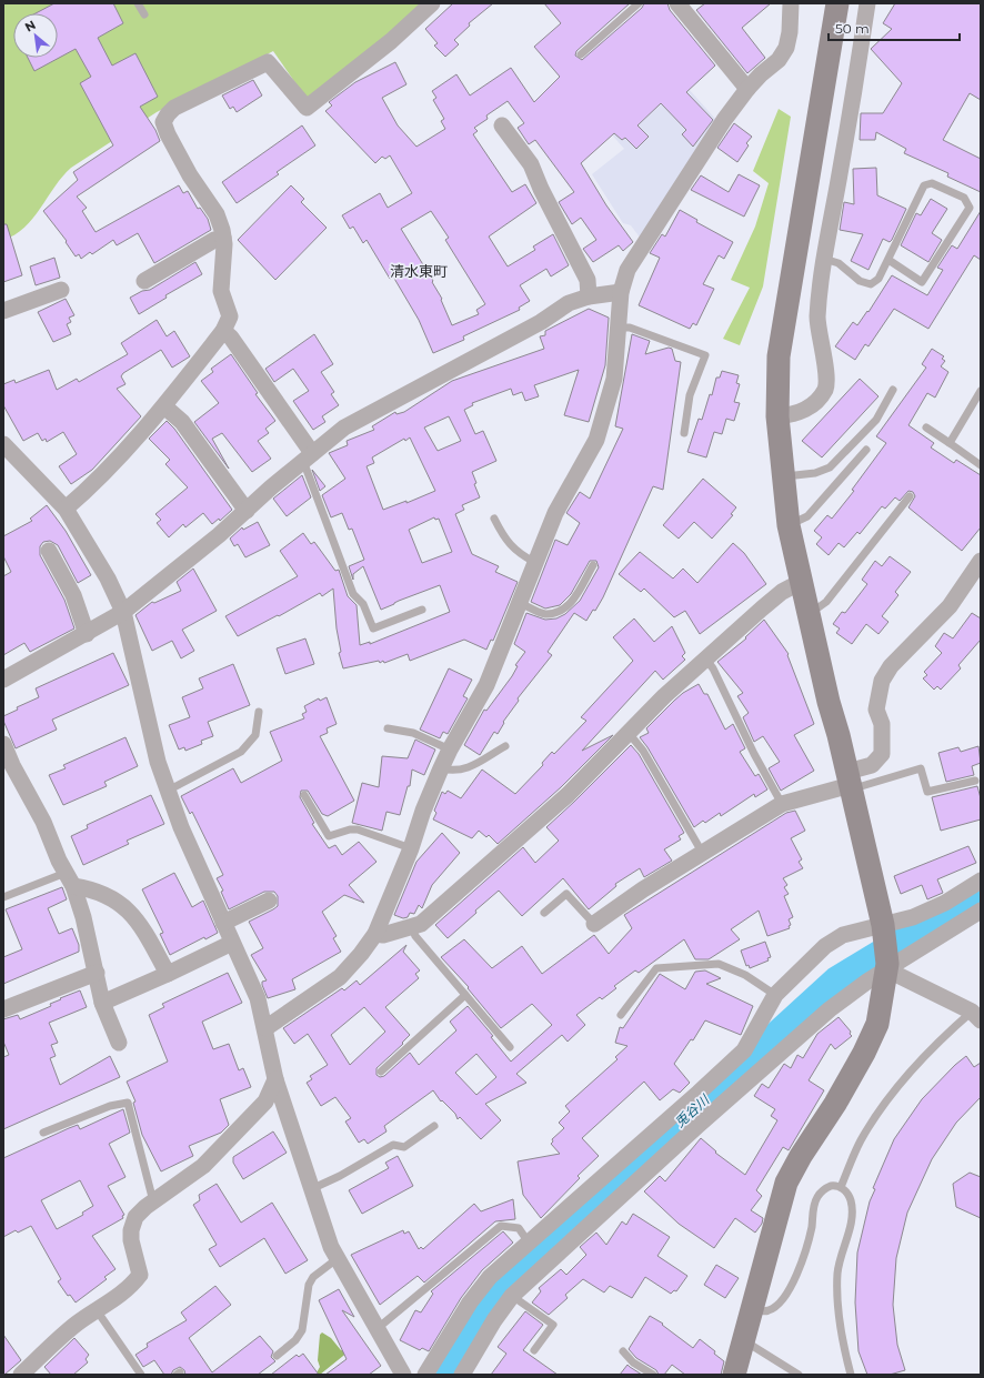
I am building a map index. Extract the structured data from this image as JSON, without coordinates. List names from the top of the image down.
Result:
{
  "districts": ["清水東町"],
  "water": ["兎谷川"],
  "scale_bar": "50 m",
  "north": "top left"
}
